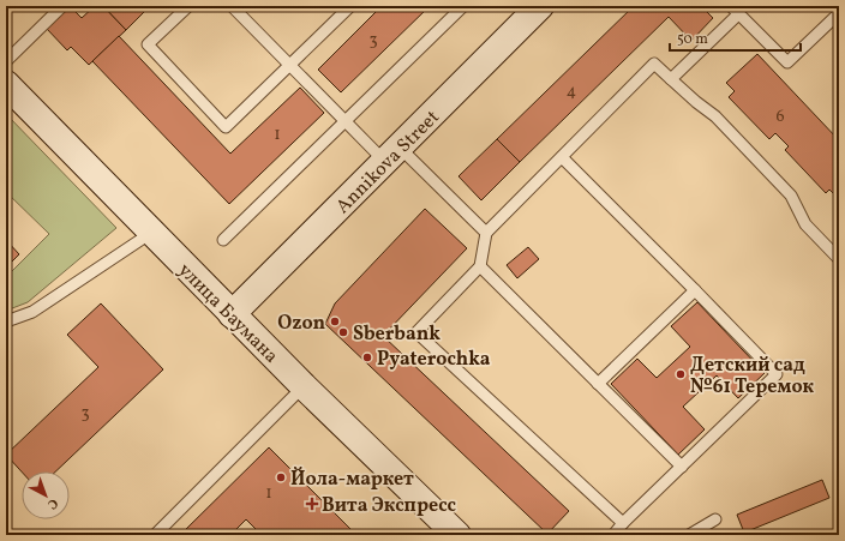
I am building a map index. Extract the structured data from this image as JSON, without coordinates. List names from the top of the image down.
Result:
{
  "streets": {
    "street": ["Annikova Street", "улица Баумана"]
  },
  "crossings": [
    ["Annikova Street", "улица Баумана"]
  ],
  "places": {
    "other": [
      "Ozon",
      "Sberbank",
      "Pyaterochka",
      "Детский сад №61 Теремок",
      "Йола-маркет"
    ],
    "health": ["Вита Экспресс"]
  },
  "house_numbers": [
    "3",
    "4",
    "6",
    "1",
    "3",
    "1"
  ],
  "scale_bar": "50 m",
  "north": "bottom right"
}
